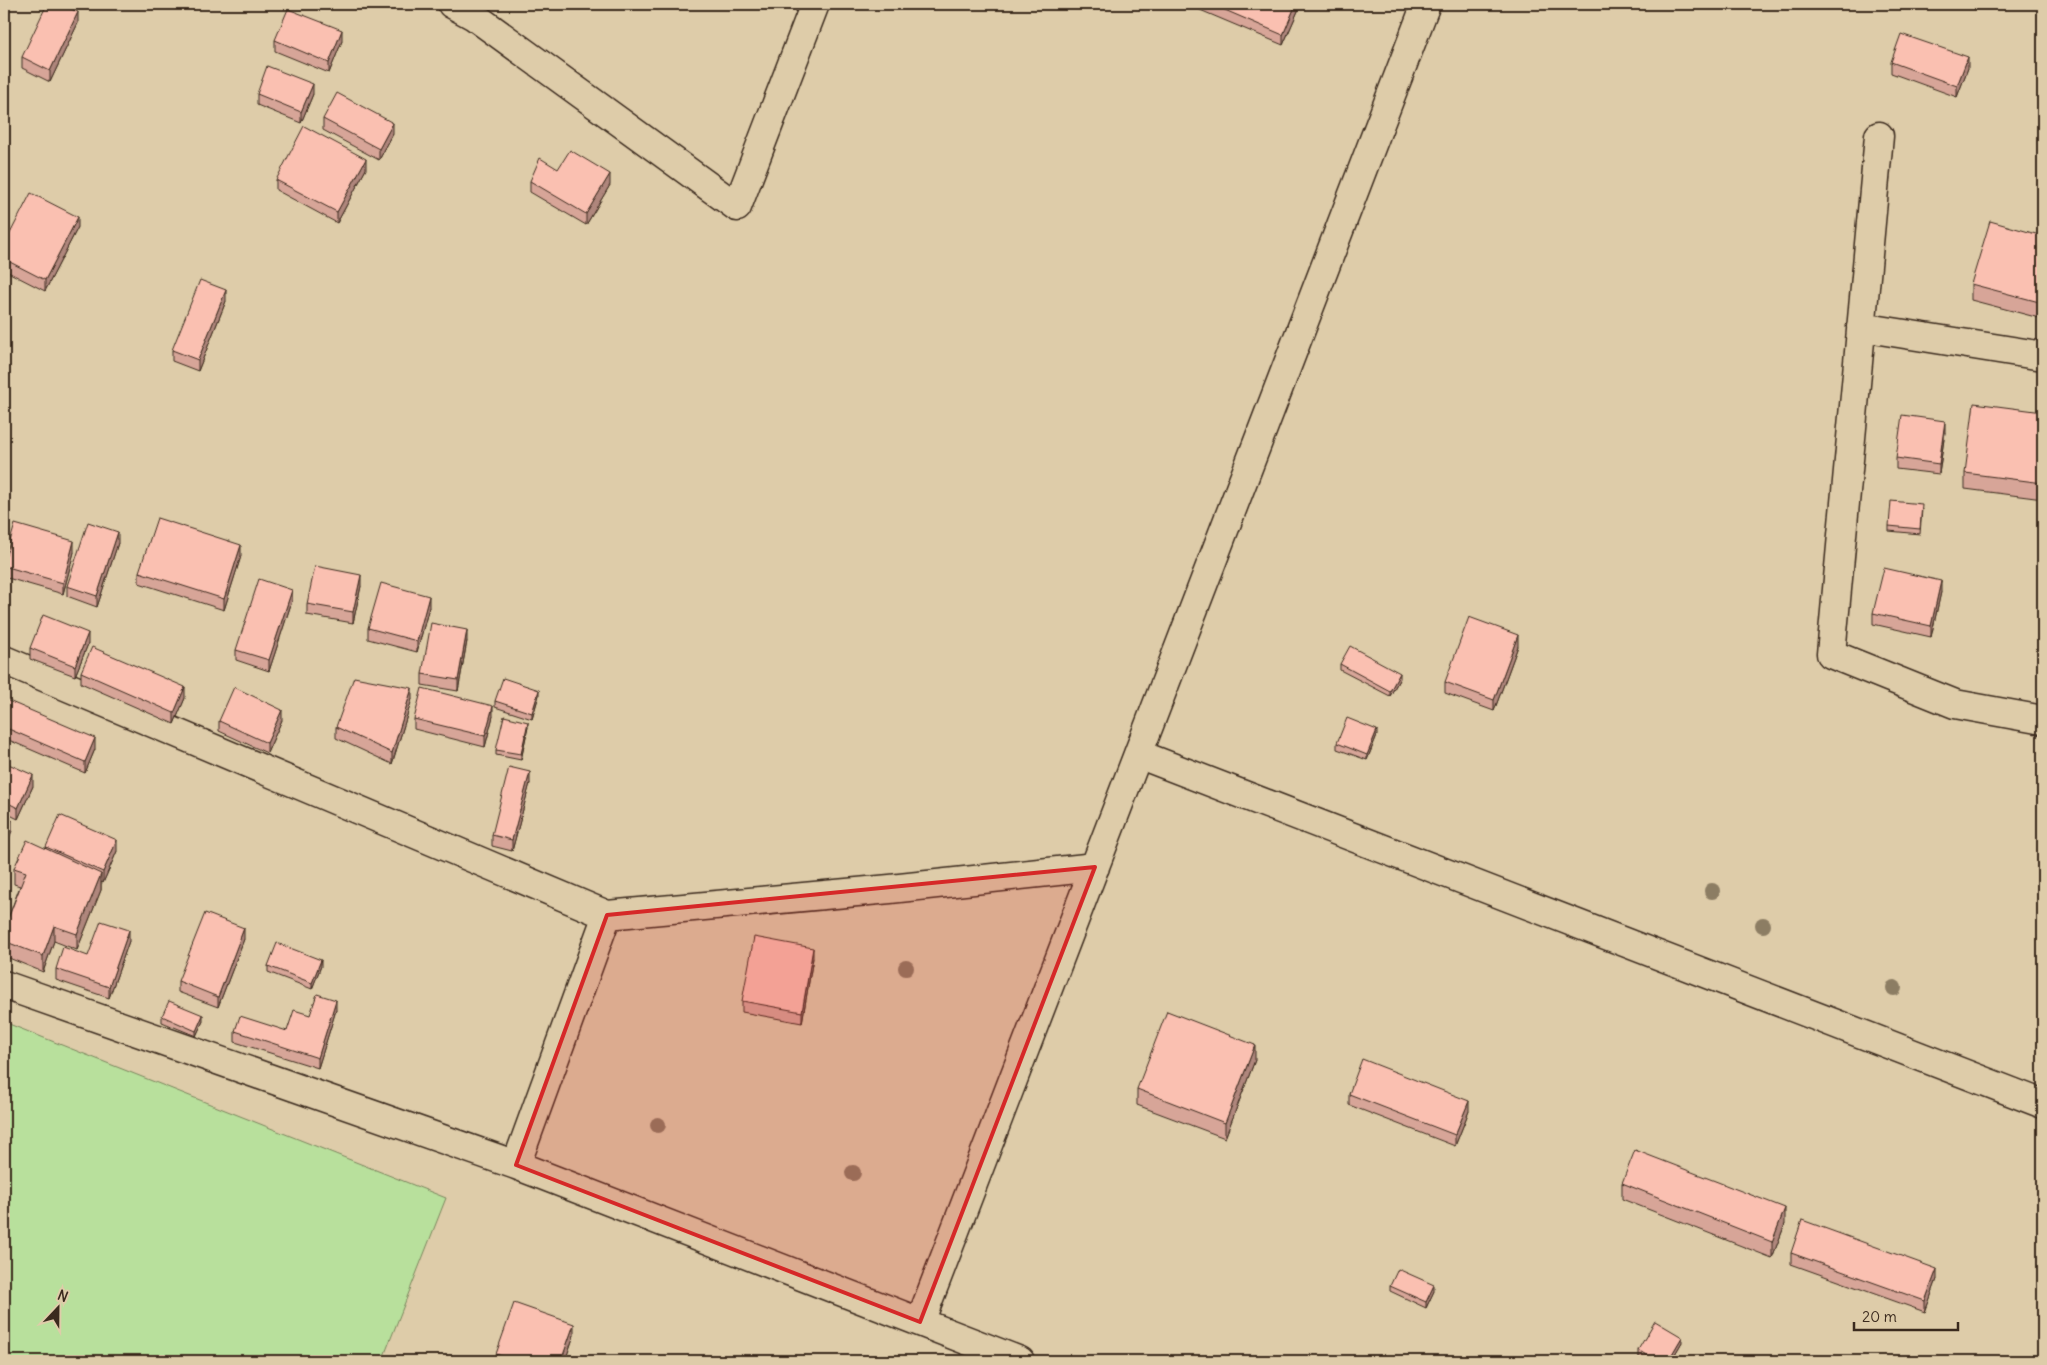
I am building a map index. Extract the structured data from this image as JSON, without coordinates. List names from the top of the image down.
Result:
{
  "scale_bar": "20 m",
  "north": "top"
}
